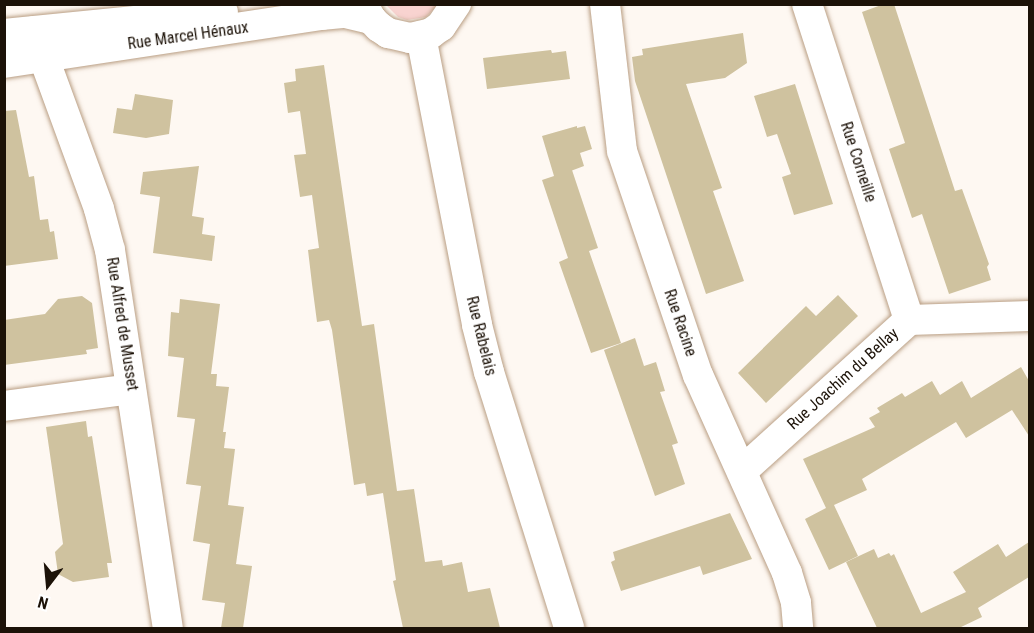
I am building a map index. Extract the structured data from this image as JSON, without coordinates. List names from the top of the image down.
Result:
{
  "streets": {
    "street": [
      "Rue Marcel Hénaux",
      "Rue Corneille",
      "Rue Racine",
      "Rue Alfred de Musset",
      "Rue Rabelais",
      "Rue Joachim du Bellay"
    ]
  },
  "crossings": [
    ["Rue Marcel Hénaux", "Rue Alfred de Musset"],
    ["Rue Corneille", "Rue Joachim du Bellay"],
    ["Rue Racine", "Rue Joachim du Bellay"]
  ],
  "north": "bottom"
}
